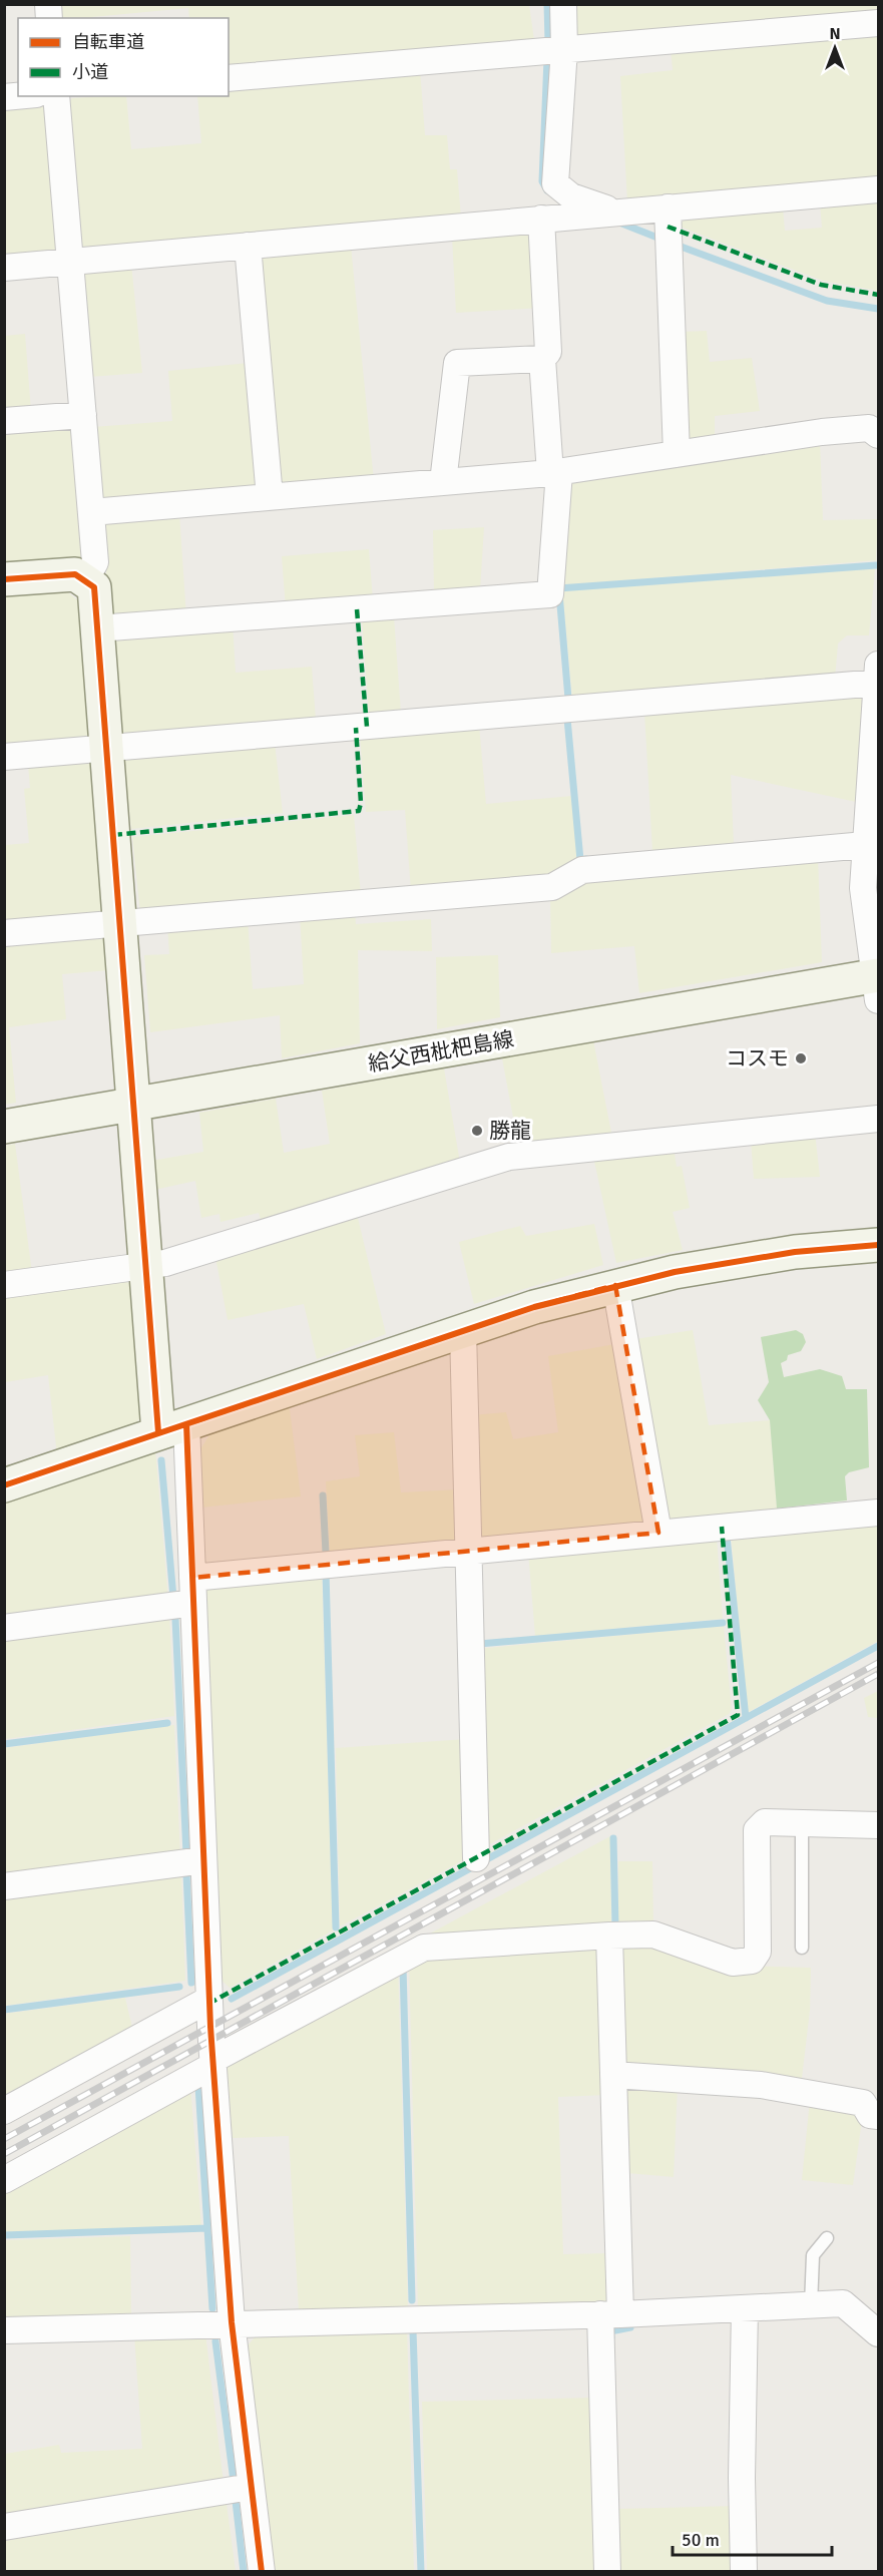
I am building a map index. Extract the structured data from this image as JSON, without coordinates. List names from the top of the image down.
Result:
{
  "streets": {
    "street": ["給父西枇杷島線"]
  },
  "places": ["コスモ", "勝龍"],
  "legend": ["自転車道", "小道"],
  "scale_bar": "50 m",
  "north": "top"
}
